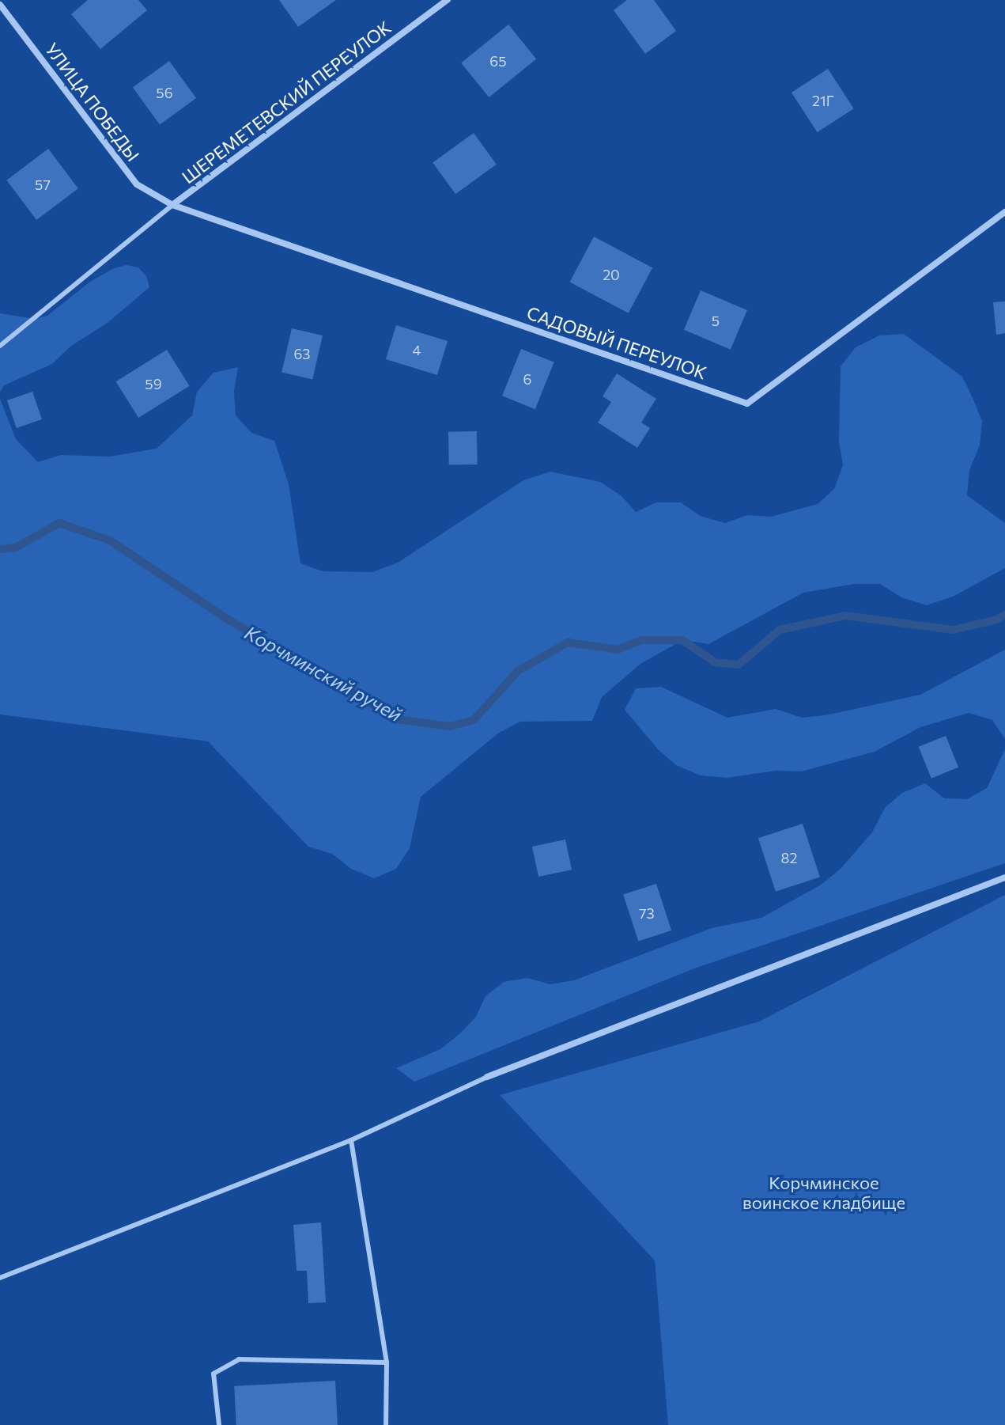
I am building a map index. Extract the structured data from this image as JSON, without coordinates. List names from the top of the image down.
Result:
{
  "streets": {
    "street": ["УЛИЦА ПОБЕДЫ", "ШЕРЕМЕТЕВСКИЙ ПЕРЕУЛОК", "САДОВЫЙ ПЕРЕУЛОК"]
  },
  "crossings": [
    ["УЛИЦА ПОБЕДЫ", "ШЕРЕМЕТЕВСКИЙ ПЕРЕУЛОК"],
    ["УЛИЦА ПОБЕДЫ", "САДОВЫЙ ПЕРЕУЛОК"],
    ["ШЕРЕМЕТЕВСКИЙ ПЕРЕУЛОК", "САДОВЫЙ ПЕРЕУЛОК"]
  ],
  "water": ["Корчминский ручей"],
  "parks": ["Корчминское воинское кладбище"],
  "house_numbers": [
    "65",
    "56",
    "21Г",
    "57",
    "20",
    "5",
    "4",
    "63",
    "6",
    "59",
    "82",
    "73"
  ]
}
